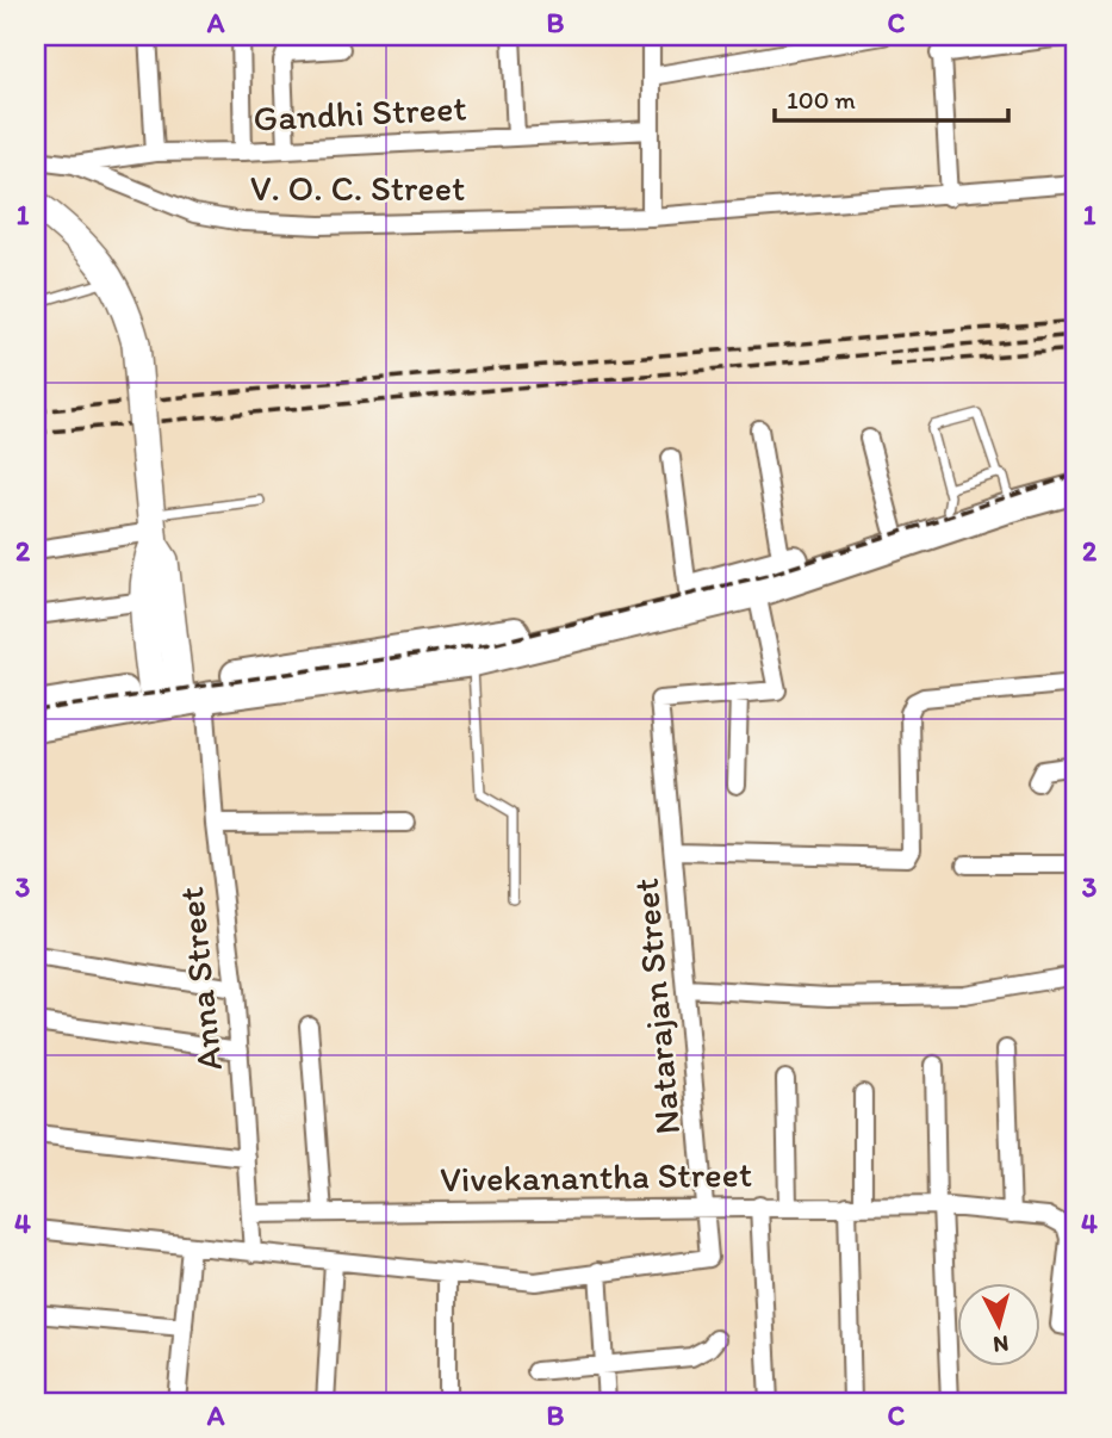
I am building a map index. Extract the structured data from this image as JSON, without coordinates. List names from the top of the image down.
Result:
{
  "streets": {
    "street": [
      "Gandhi Street",
      "V. O. C. Street",
      "Anna Street",
      "Natarajan Street",
      "Vivekanantha Street"
    ]
  },
  "crossings": [
    ["Gandhi Street", "V. O. C. Street"],
    ["Anna Street", "Vivekanantha Street"],
    ["Natarajan Street", "Vivekanantha Street"]
  ],
  "scale_bar": "100 m",
  "north": "bottom",
  "grid": {
    "columns": ["A", "B", "C"],
    "rows": [
      "1",
      "2",
      "3",
      "4"
    ]
  }
}
